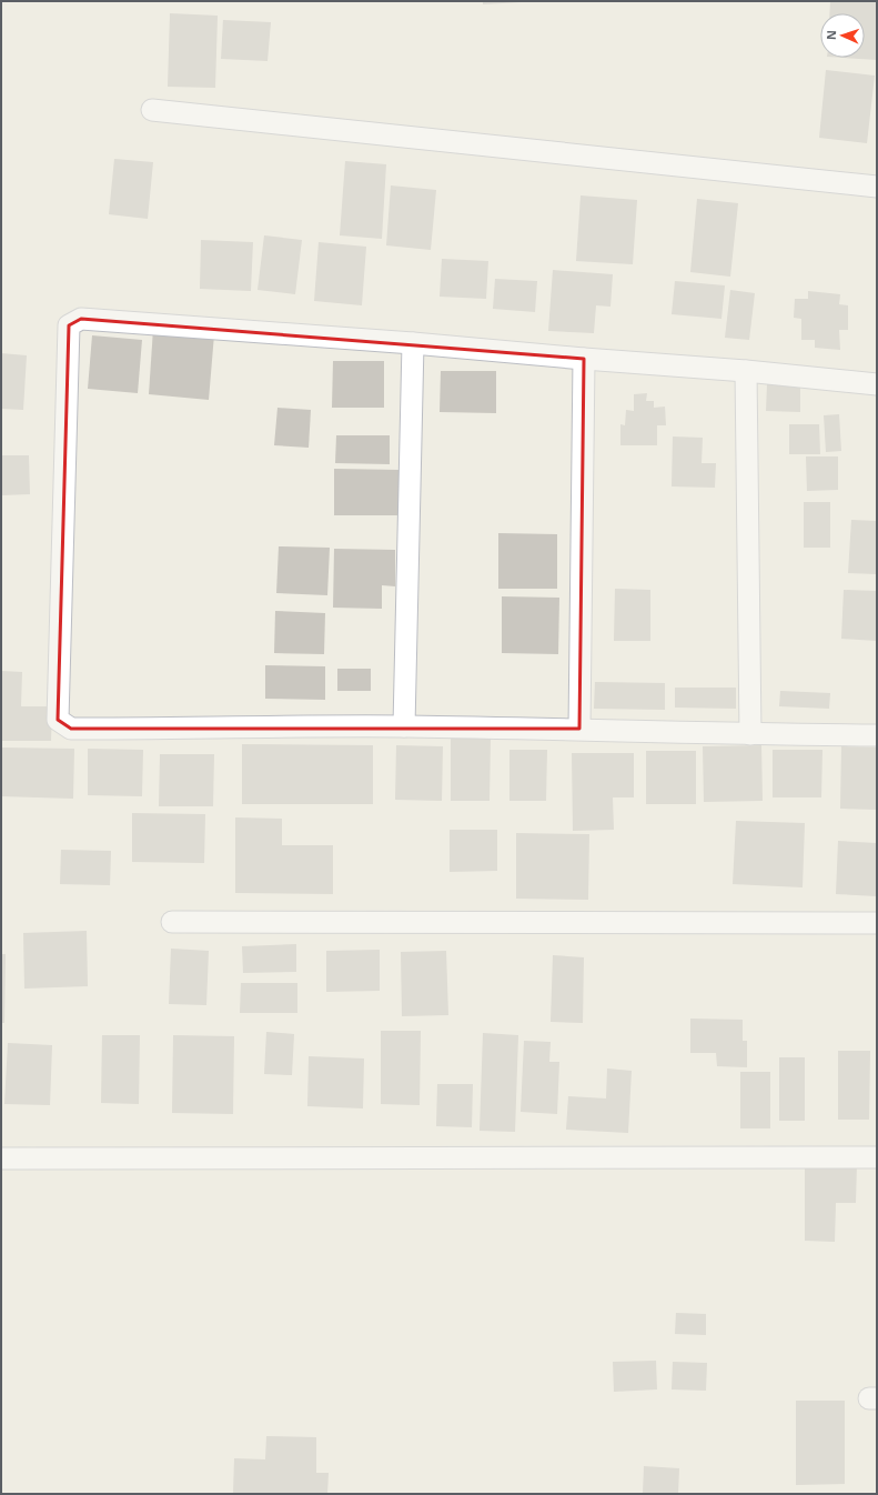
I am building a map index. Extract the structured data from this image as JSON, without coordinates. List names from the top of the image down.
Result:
{
  "north": "left"
}
